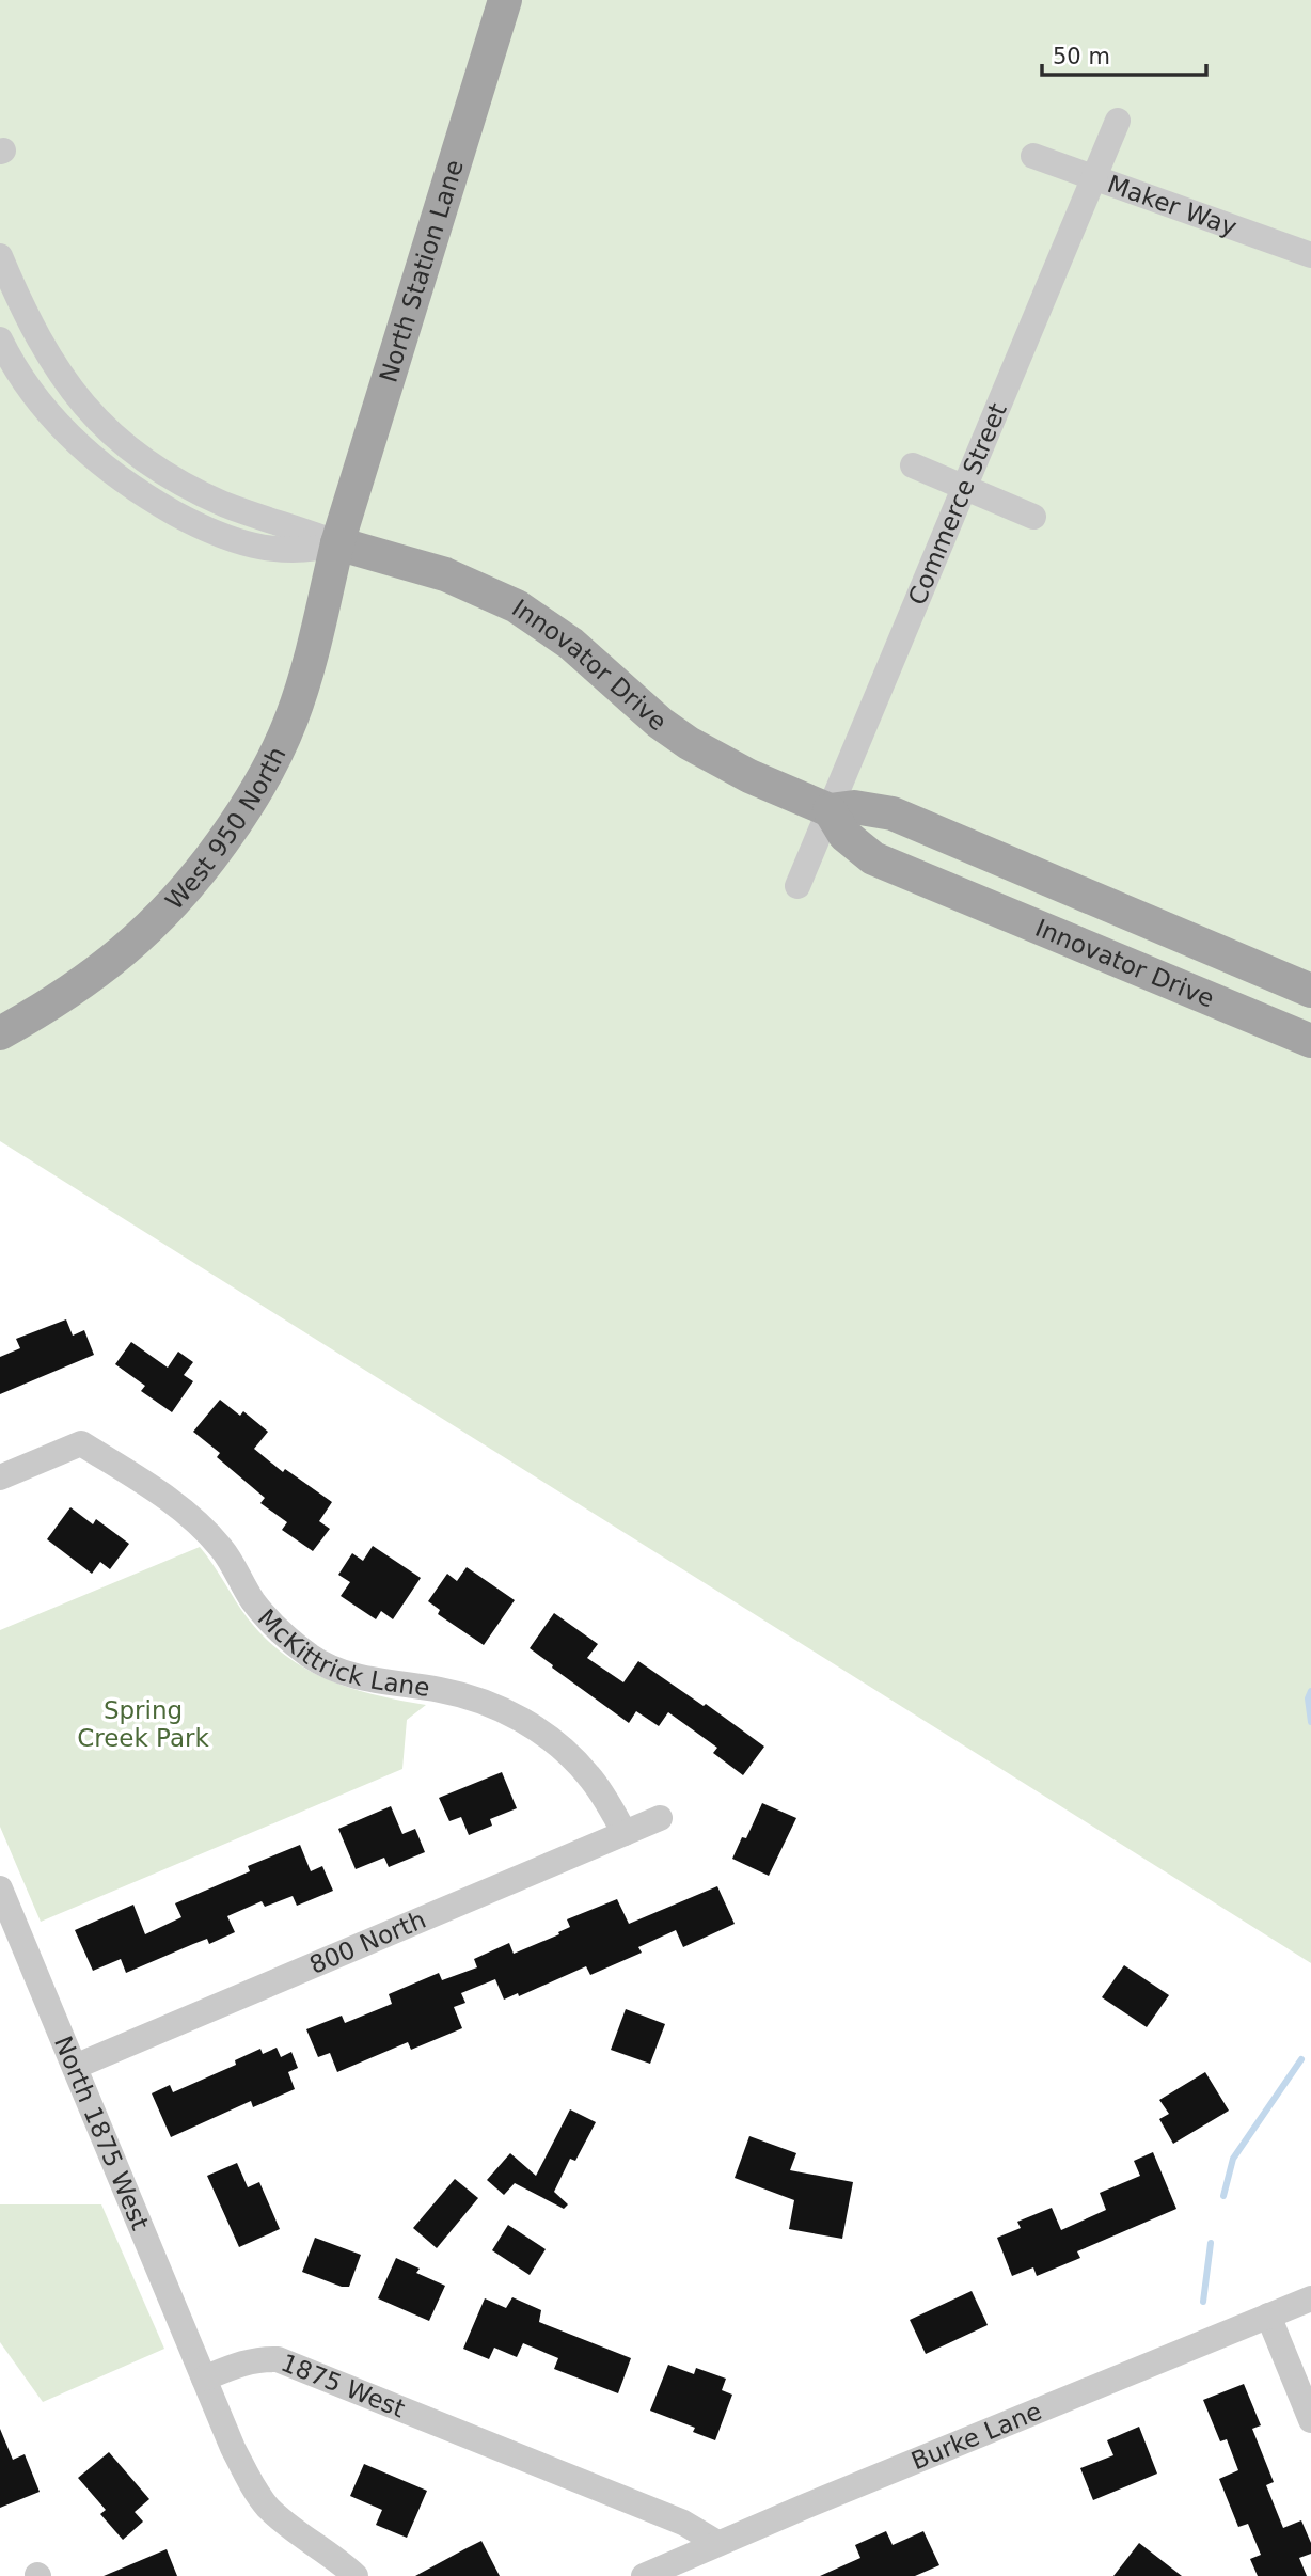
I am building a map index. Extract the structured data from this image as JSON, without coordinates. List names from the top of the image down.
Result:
{
  "streets": {
    "main road": ["North Station Lane", "Innovator Drive", "West 950 North"],
    "street": [
      "Maker Way",
      "Commerce Street",
      "McKittrick Lane",
      "800 North",
      "North 1875 West",
      "1875 West",
      "Burke Lane"
    ]
  },
  "crossings": [
    ["Maker Way", "Commerce Street"],
    ["North Station Lane", "Innovator Drive"],
    ["North Station Lane", "West 950 North"],
    ["Commerce Street", "Innovator Drive"],
    ["Innovator Drive", "West 950 North"],
    ["McKittrick Lane", "800 North"],
    ["800 North", "North 1875 West"],
    ["North 1875 West", "1875 West"],
    ["1875 West", "Burke Lane"]
  ],
  "parks": ["Spring Creek Park"],
  "scale_bar": "50 m"
}
